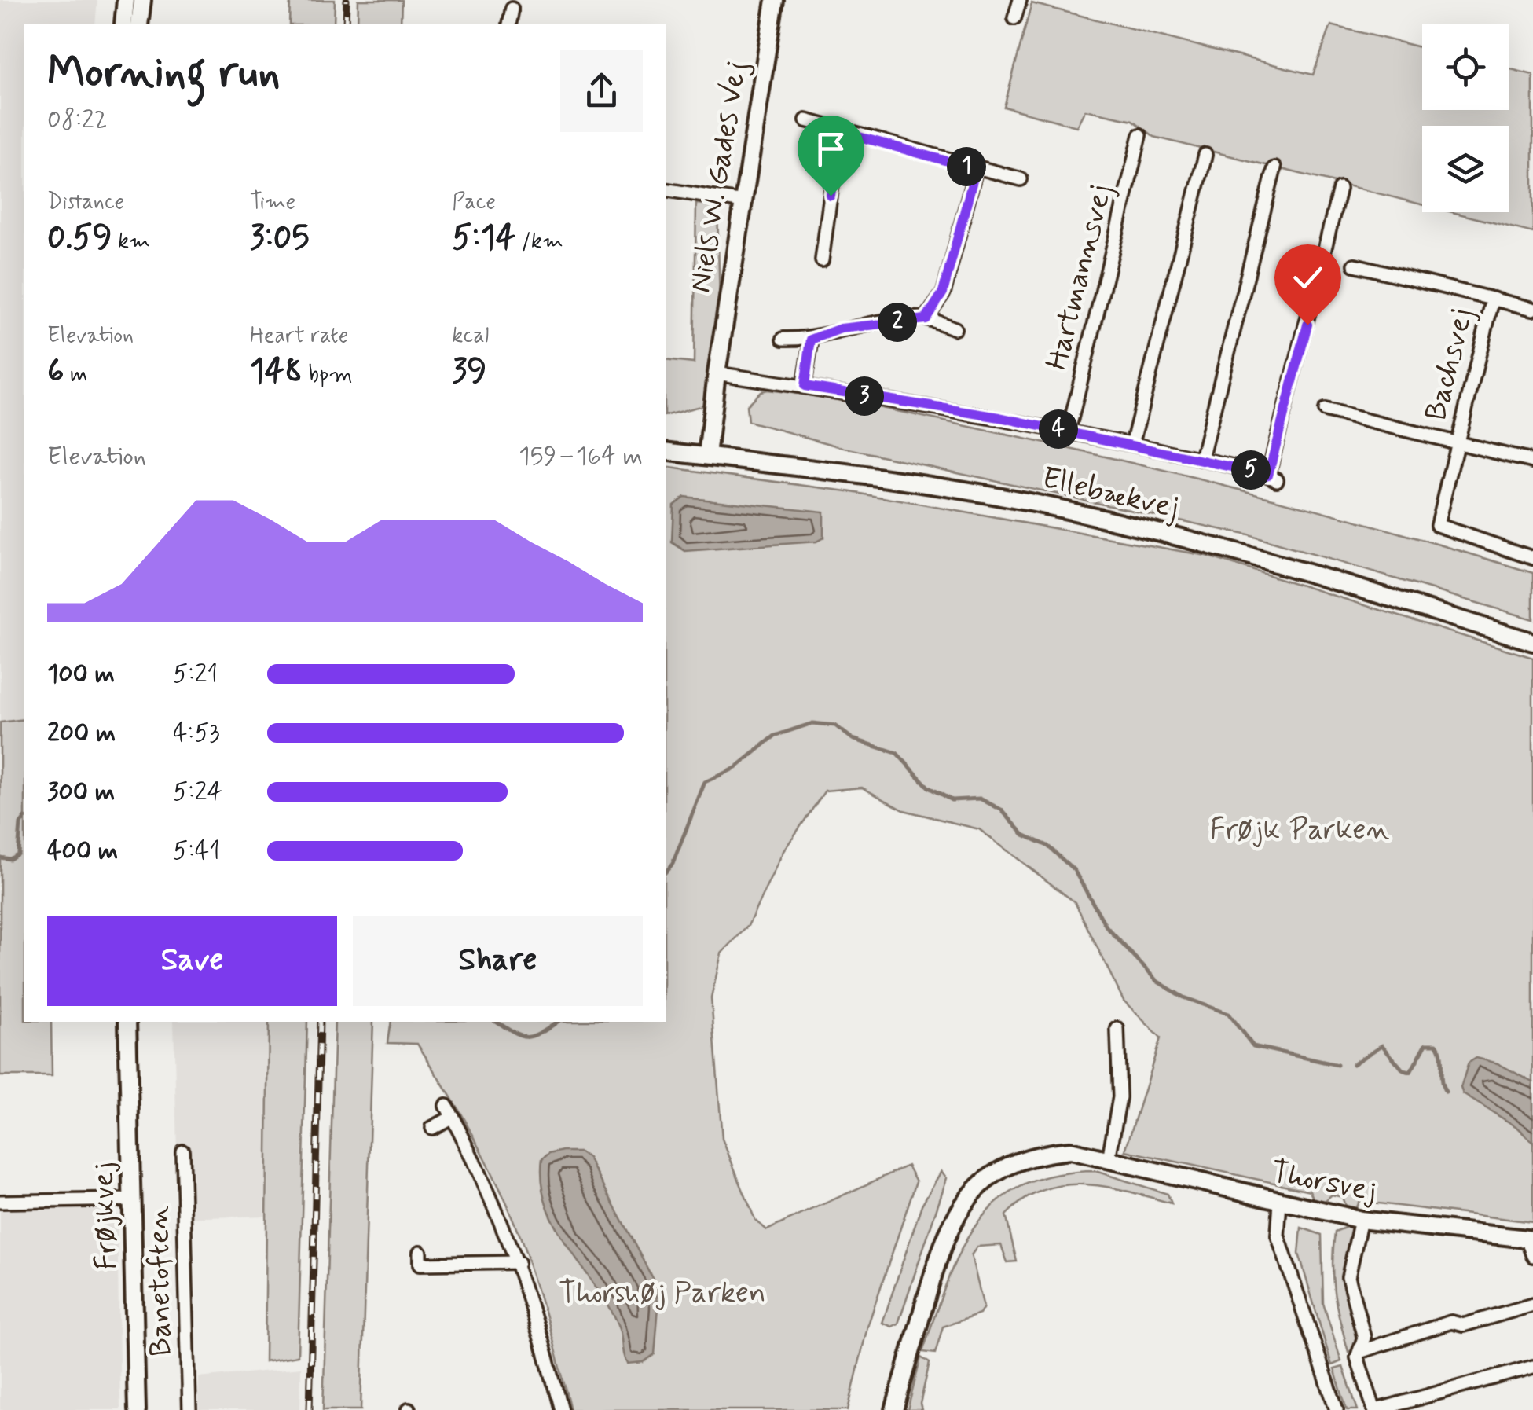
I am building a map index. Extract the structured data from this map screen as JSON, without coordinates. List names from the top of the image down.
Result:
{
  "streets": {
    "street": [
      "Niels W. Gades Vej",
      "Hartmannsvej",
      "Bachsvej",
      "Ellebækvej",
      "Thorsvej",
      "Frøjkvej",
      "Banetoften"
    ]
  },
  "crossings": [
    ["Niels W. Gades Vej", "Ellebækvej"]
  ],
  "parks": ["Frøjk Parken", "Thorshøj Parken"],
  "page": {
    "heading": ["Morning run", "08:22"],
    "pins": [
      "1",
      "2",
      "3",
      "4",
      "5"
    ],
    "stats": [
      ["Distance", "0.59 km"],
      ["Time", "3:05"],
      ["Pace", "5:14 /km"],
      ["Elevation", "6 m"],
      ["Heart rate", "148 bpm"],
      ["kcal", "39"]
    ],
    "chart": ["Elevation", "159–164 m"],
    "list": [
      {
        "name": "100 m",
        "note": "5:21"
      },
      {
        "name": "200 m",
        "note": "4:53"
      },
      {
        "name": "300 m",
        "note": "5:24"
      },
      {
        "name": "400 m",
        "note": "5:41"
      }
    ],
    "buttons": ["Save", "Share"]
  }
}
